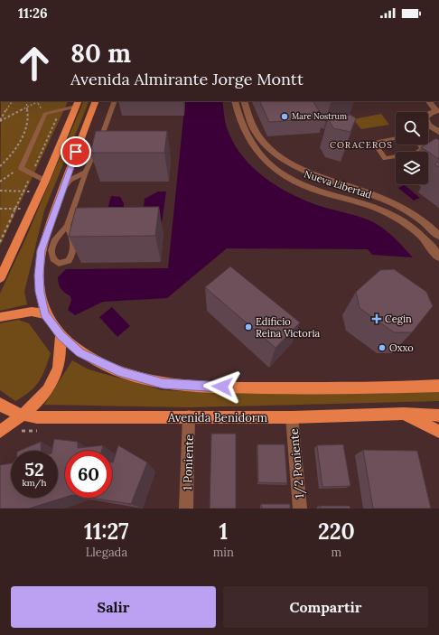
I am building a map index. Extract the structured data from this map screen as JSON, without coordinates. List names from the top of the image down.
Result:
{
  "streets": {
    "main road": ["Avenida Benidorm"],
    "street": ["Nueva Libertad", "1 Poniente", "1/2 Poniente"]
  },
  "crossings": [
    ["Avenida Benidorm", "1 Poniente"],
    ["Avenida Benidorm", "1/2 Poniente"]
  ],
  "districts": ["CORACEROS"],
  "places": {
    "other": ["Mare Nostrum", "Edificio Reina Victoria", "Oxxo"],
    "health": ["Cegin"]
  },
  "page": {
    "status": "11:26",
    "turn": ["80 m", "Avenida Almirante Jorge Montt"],
    "speed": "52 km/h",
    "limit": "60",
    "eta": [
      "11:27",
      "Llegada",
      "1",
      "min",
      "220",
      "m"
    ],
    "buttons": ["Salir", "Compartir"]
  }
}
